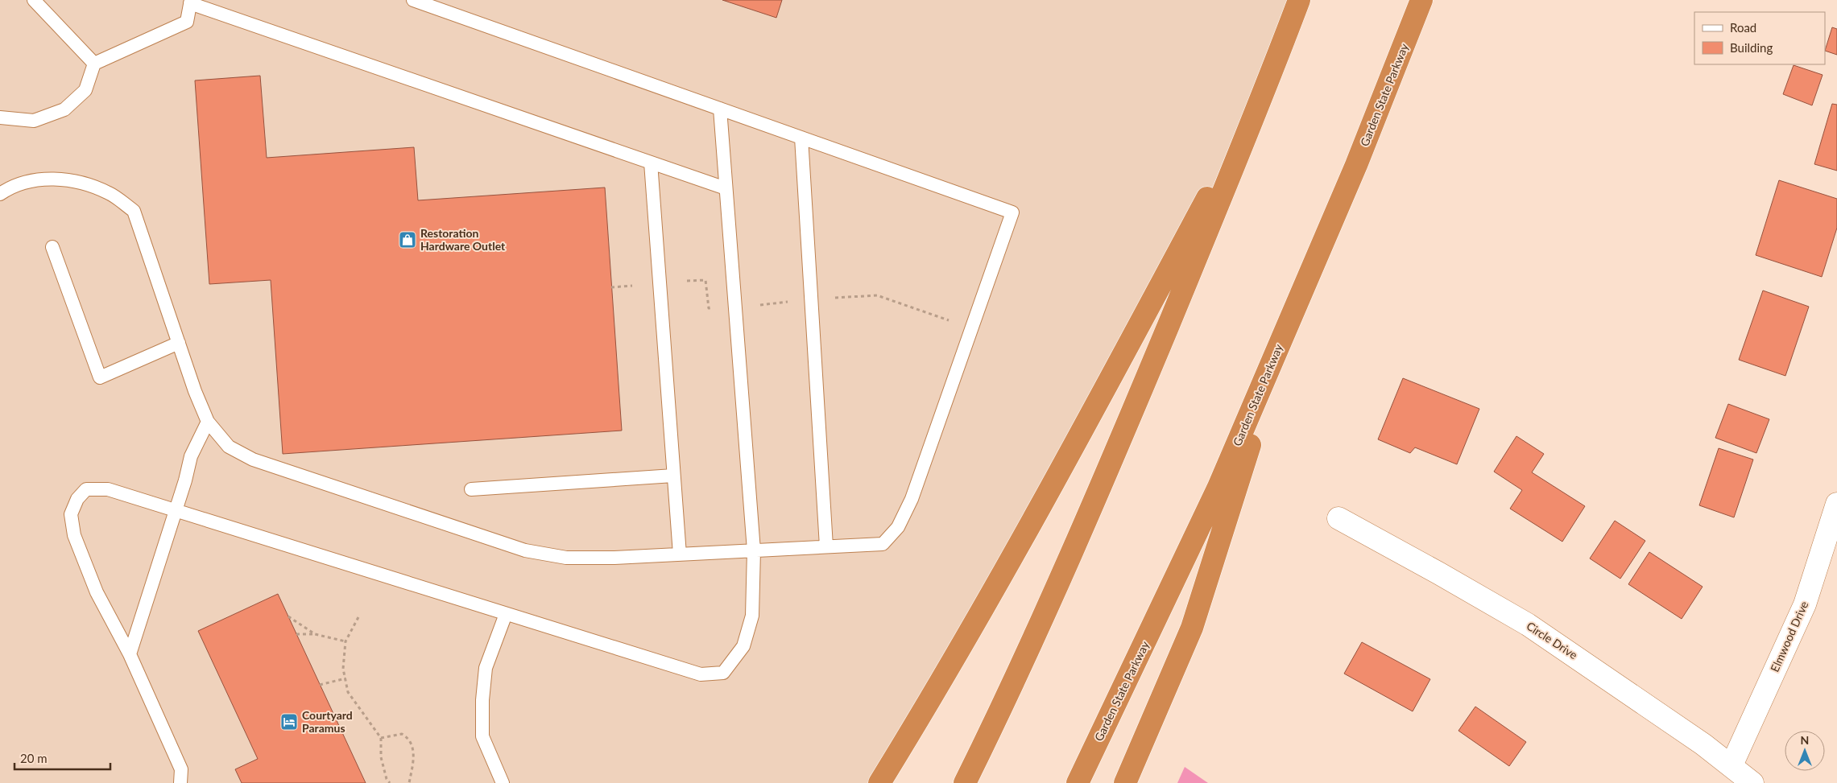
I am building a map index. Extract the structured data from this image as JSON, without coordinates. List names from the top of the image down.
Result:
{
  "streets": {
    "highway": ["Garden State Parkway"],
    "street": ["Elmwood Drive", "Circle Drive"]
  },
  "crossings": [
    ["Elmwood Drive", "Circle Drive"]
  ],
  "places": {
    "shop": ["Restoration Hardware Outlet"],
    "hotel": ["Courtyard Paramus"]
  },
  "legend": ["Road", "Building"],
  "scale_bar": "20 m",
  "north": "top"
}
